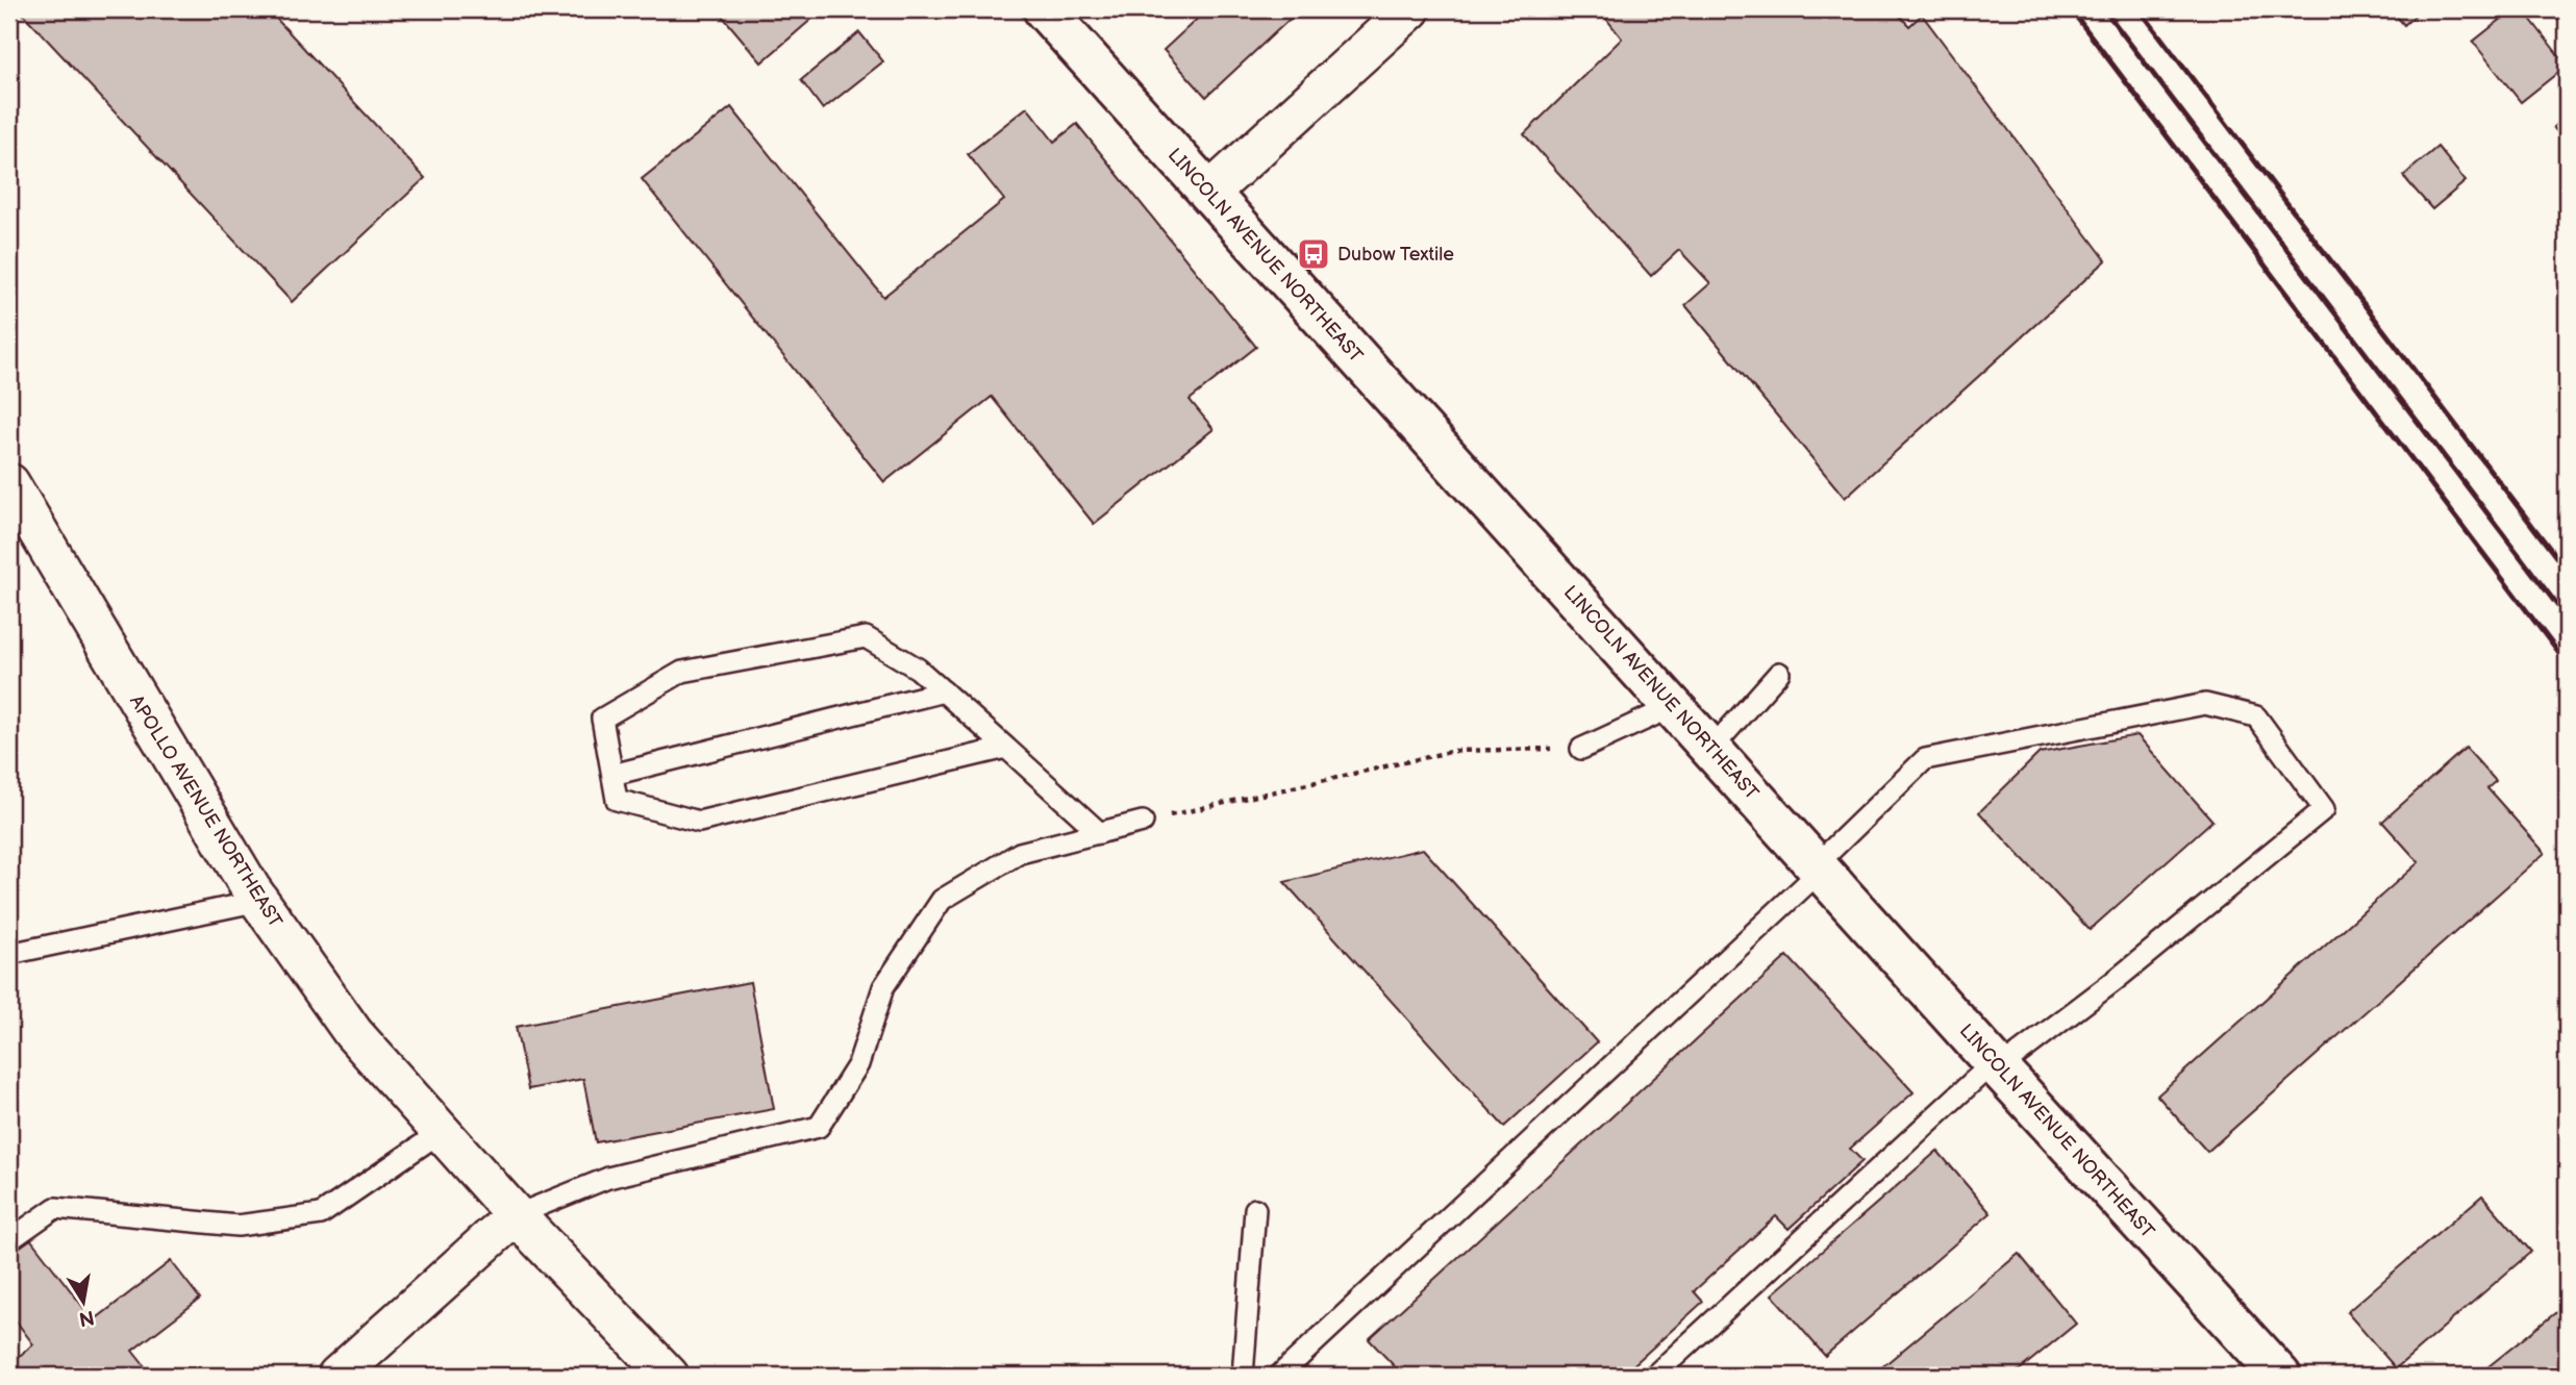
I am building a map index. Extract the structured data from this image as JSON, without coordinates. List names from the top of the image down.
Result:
{
  "streets": {
    "street": ["LINCOLN AVENUE NORTHEAST", "APOLLO AVENUE NORTHEAST"]
  },
  "places": {
    "bus stop": ["Dubow Textile"]
  },
  "north": "bottom"
}
